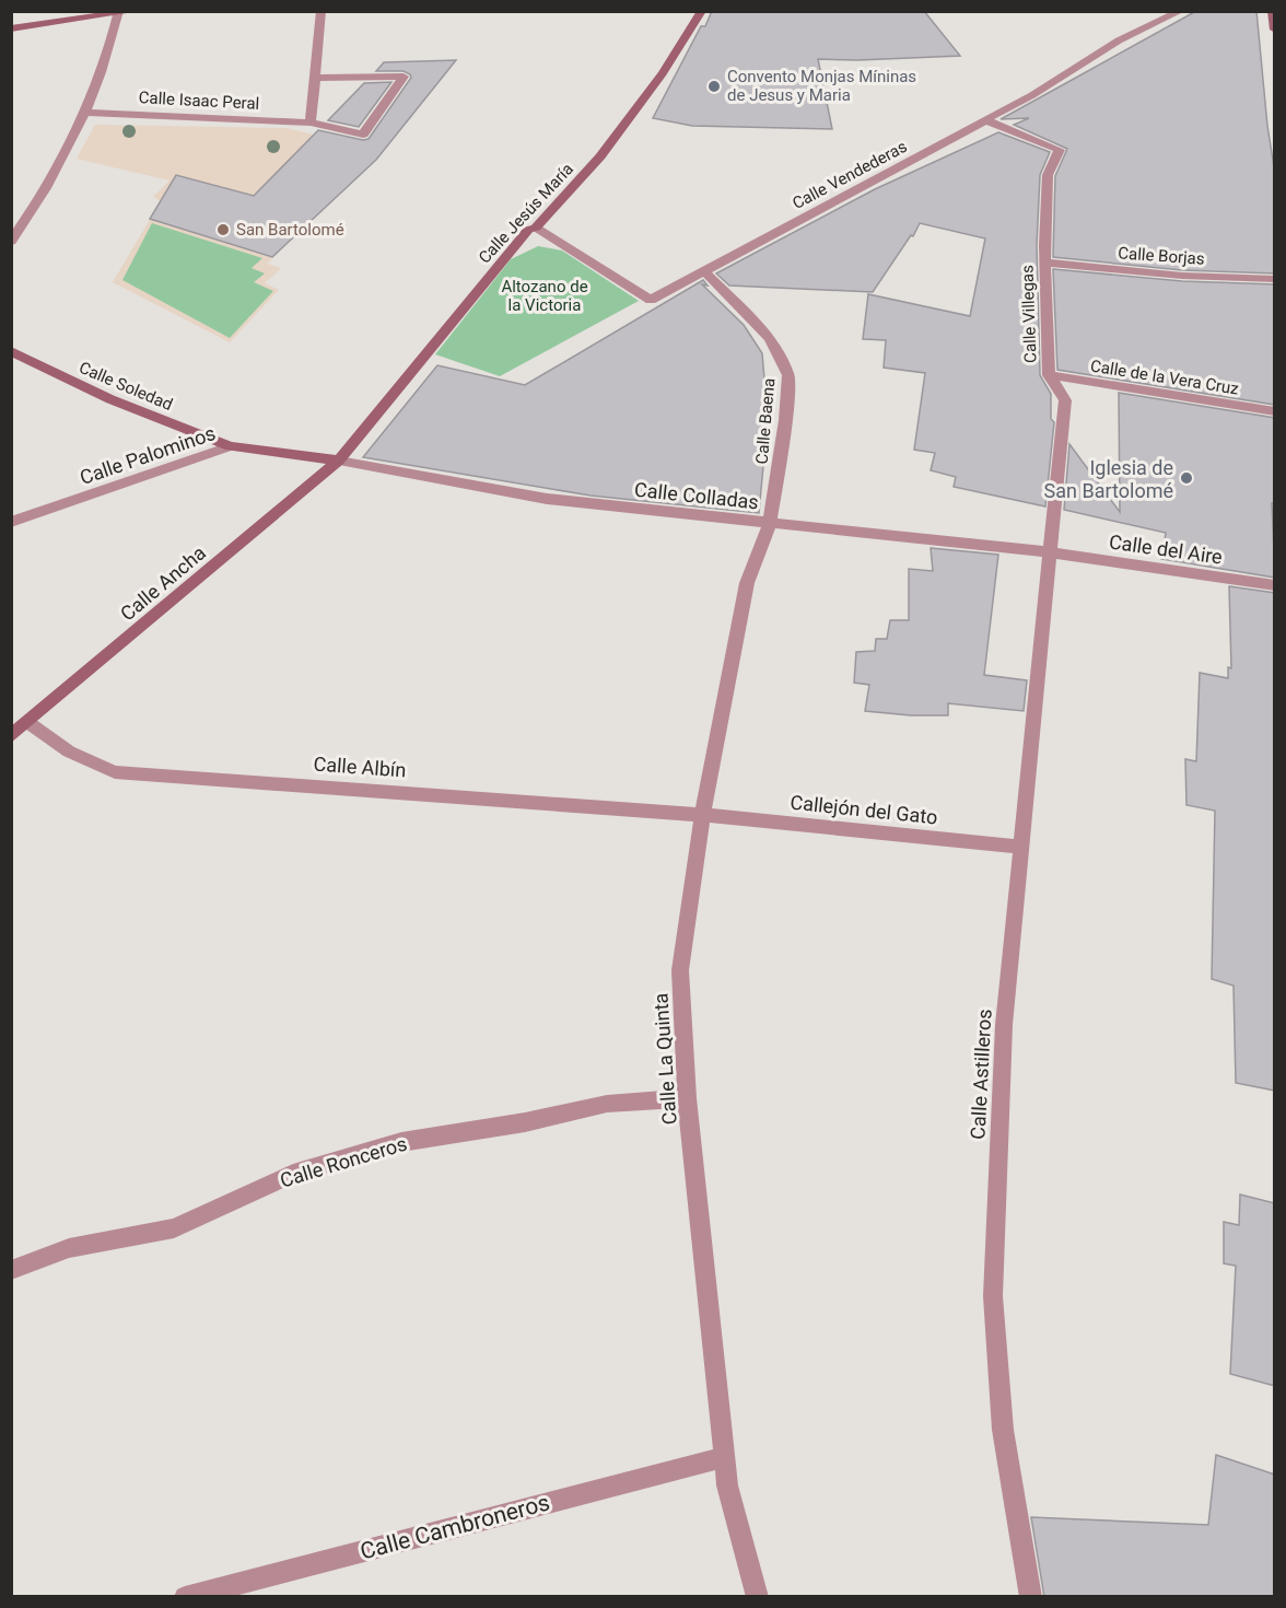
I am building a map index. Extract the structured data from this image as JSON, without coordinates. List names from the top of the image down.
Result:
{
  "streets": {
    "street": [
      "Calle Isaac Peral",
      "Calle Vendederas",
      "Calle Jesús María",
      "Calle Borjas",
      "Calle Villegas",
      "Calle de la Vera Cruz",
      "Calle Soledad",
      "Calle Baena",
      "Calle Palominos",
      "Calle Colladas",
      "Calle del Aire",
      "Calle Ancha",
      "Calle Albín",
      "Callejón del Gato",
      "Calle La Quinta",
      "Calle Astilleros",
      "Calle Ronceros",
      "Calle Cambroneros"
    ]
  },
  "crossings": [
    ["Calle Vendederas", "Calle Jesús María"],
    ["Calle Vendederas", "Calle Villegas"],
    ["Calle Vendederas", "Calle Baena"],
    ["Calle Jesús María", "Calle Palominos"],
    ["Calle Jesús María", "Calle Colladas"],
    ["Calle Jesús María", "Calle Ancha"],
    ["Calle Borjas", "Calle Villegas"],
    ["Calle Villegas", "Calle de la Vera Cruz"],
    ["Calle Villegas", "Calle Colladas"],
    ["Calle Villegas", "Calle del Aire"],
    ["Calle Villegas", "Calle Astilleros"],
    ["Calle Soledad", "Calle Palominos"],
    ["Calle Baena", "Calle Colladas"],
    ["Calle Baena", "Calle La Quinta"],
    ["Calle Palominos", "Calle Colladas"],
    ["Calle Palominos", "Calle Ancha"],
    ["Calle Colladas", "Calle del Aire"],
    ["Calle Colladas", "Calle Ancha"],
    ["Calle Colladas", "Calle La Quinta"],
    ["Calle Colladas", "Calle Astilleros"],
    ["Calle del Aire", "Calle Astilleros"],
    ["Calle Ancha", "Calle Albín"],
    ["Calle Albín", "Callejón del Gato"],
    ["Calle Albín", "Calle La Quinta"],
    ["Callejón del Gato", "Calle La Quinta"],
    ["Callejón del Gato", "Calle Astilleros"],
    ["Calle La Quinta", "Calle Ronceros"],
    ["Calle La Quinta", "Calle Cambroneros"]
  ],
  "parks": ["Altozano de la Victoria"],
  "places": ["Convento Monjas Míninas de Jesus y Maria", "San Bartolomé", "Iglesia de San Bartolomé"]
}
